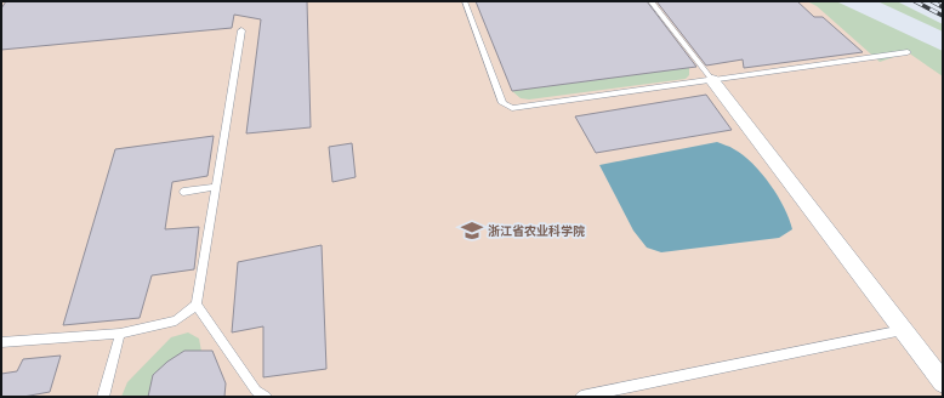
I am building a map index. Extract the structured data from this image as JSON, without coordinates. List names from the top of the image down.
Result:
{
  "places": {
    "school or university": ["浙江省农业科学院"]
  }
}
